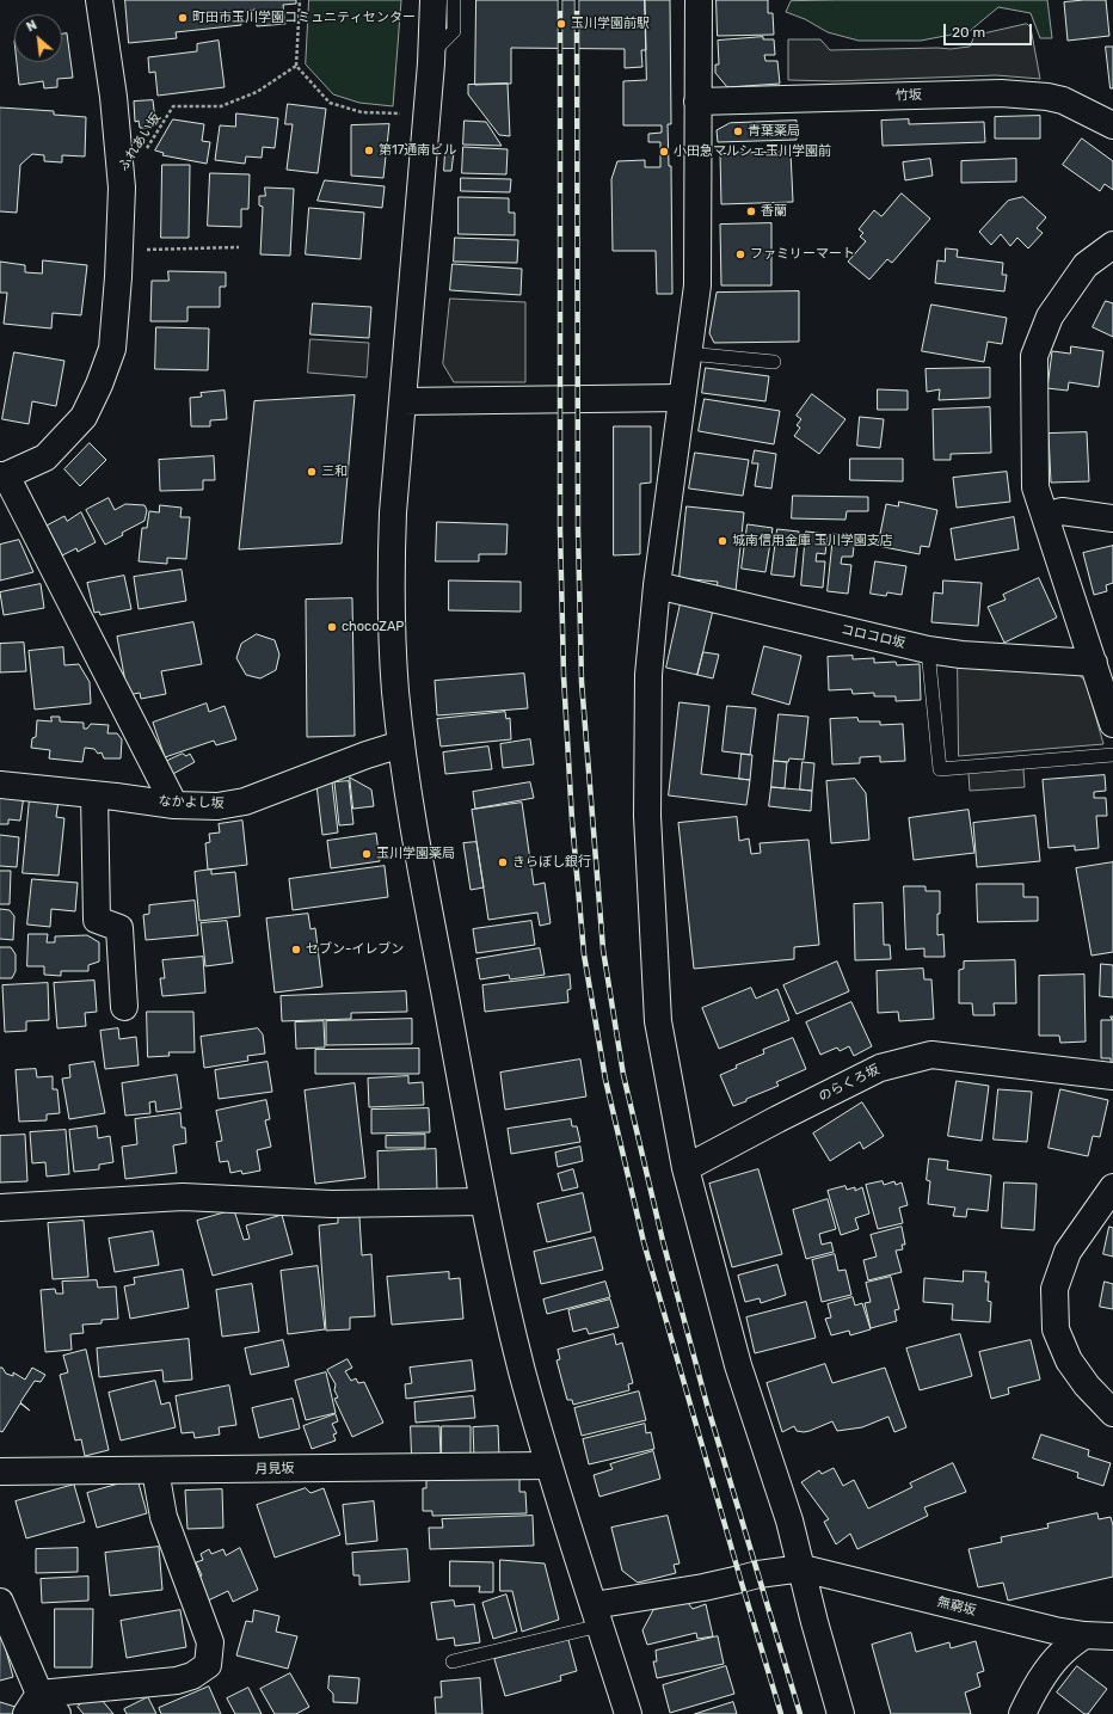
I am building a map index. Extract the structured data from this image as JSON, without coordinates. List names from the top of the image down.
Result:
{
  "streets": {
    "street": [
      "竹坂",
      "コロコロ坂",
      "なかよし坂",
      "のらくろ坂",
      "月見坂",
      "無窮坂"
    ],
    "path": ["ふれあい坂"]
  },
  "places": [
    "町田市玉川学園コミュニティセンター",
    "玉川学園前駅",
    "青葉薬局",
    "第17通南ビル",
    "小田急マルシェ玉川学園前",
    "香蘭",
    "ファミリーマート",
    "三和",
    "城南信用金庫 玉川学園支店",
    "chocoZAP",
    "玉川学園薬局",
    "きらぼし銀行",
    "セブン-イレブン"
  ],
  "scale_bar": "20 m",
  "north": "top left"
}
